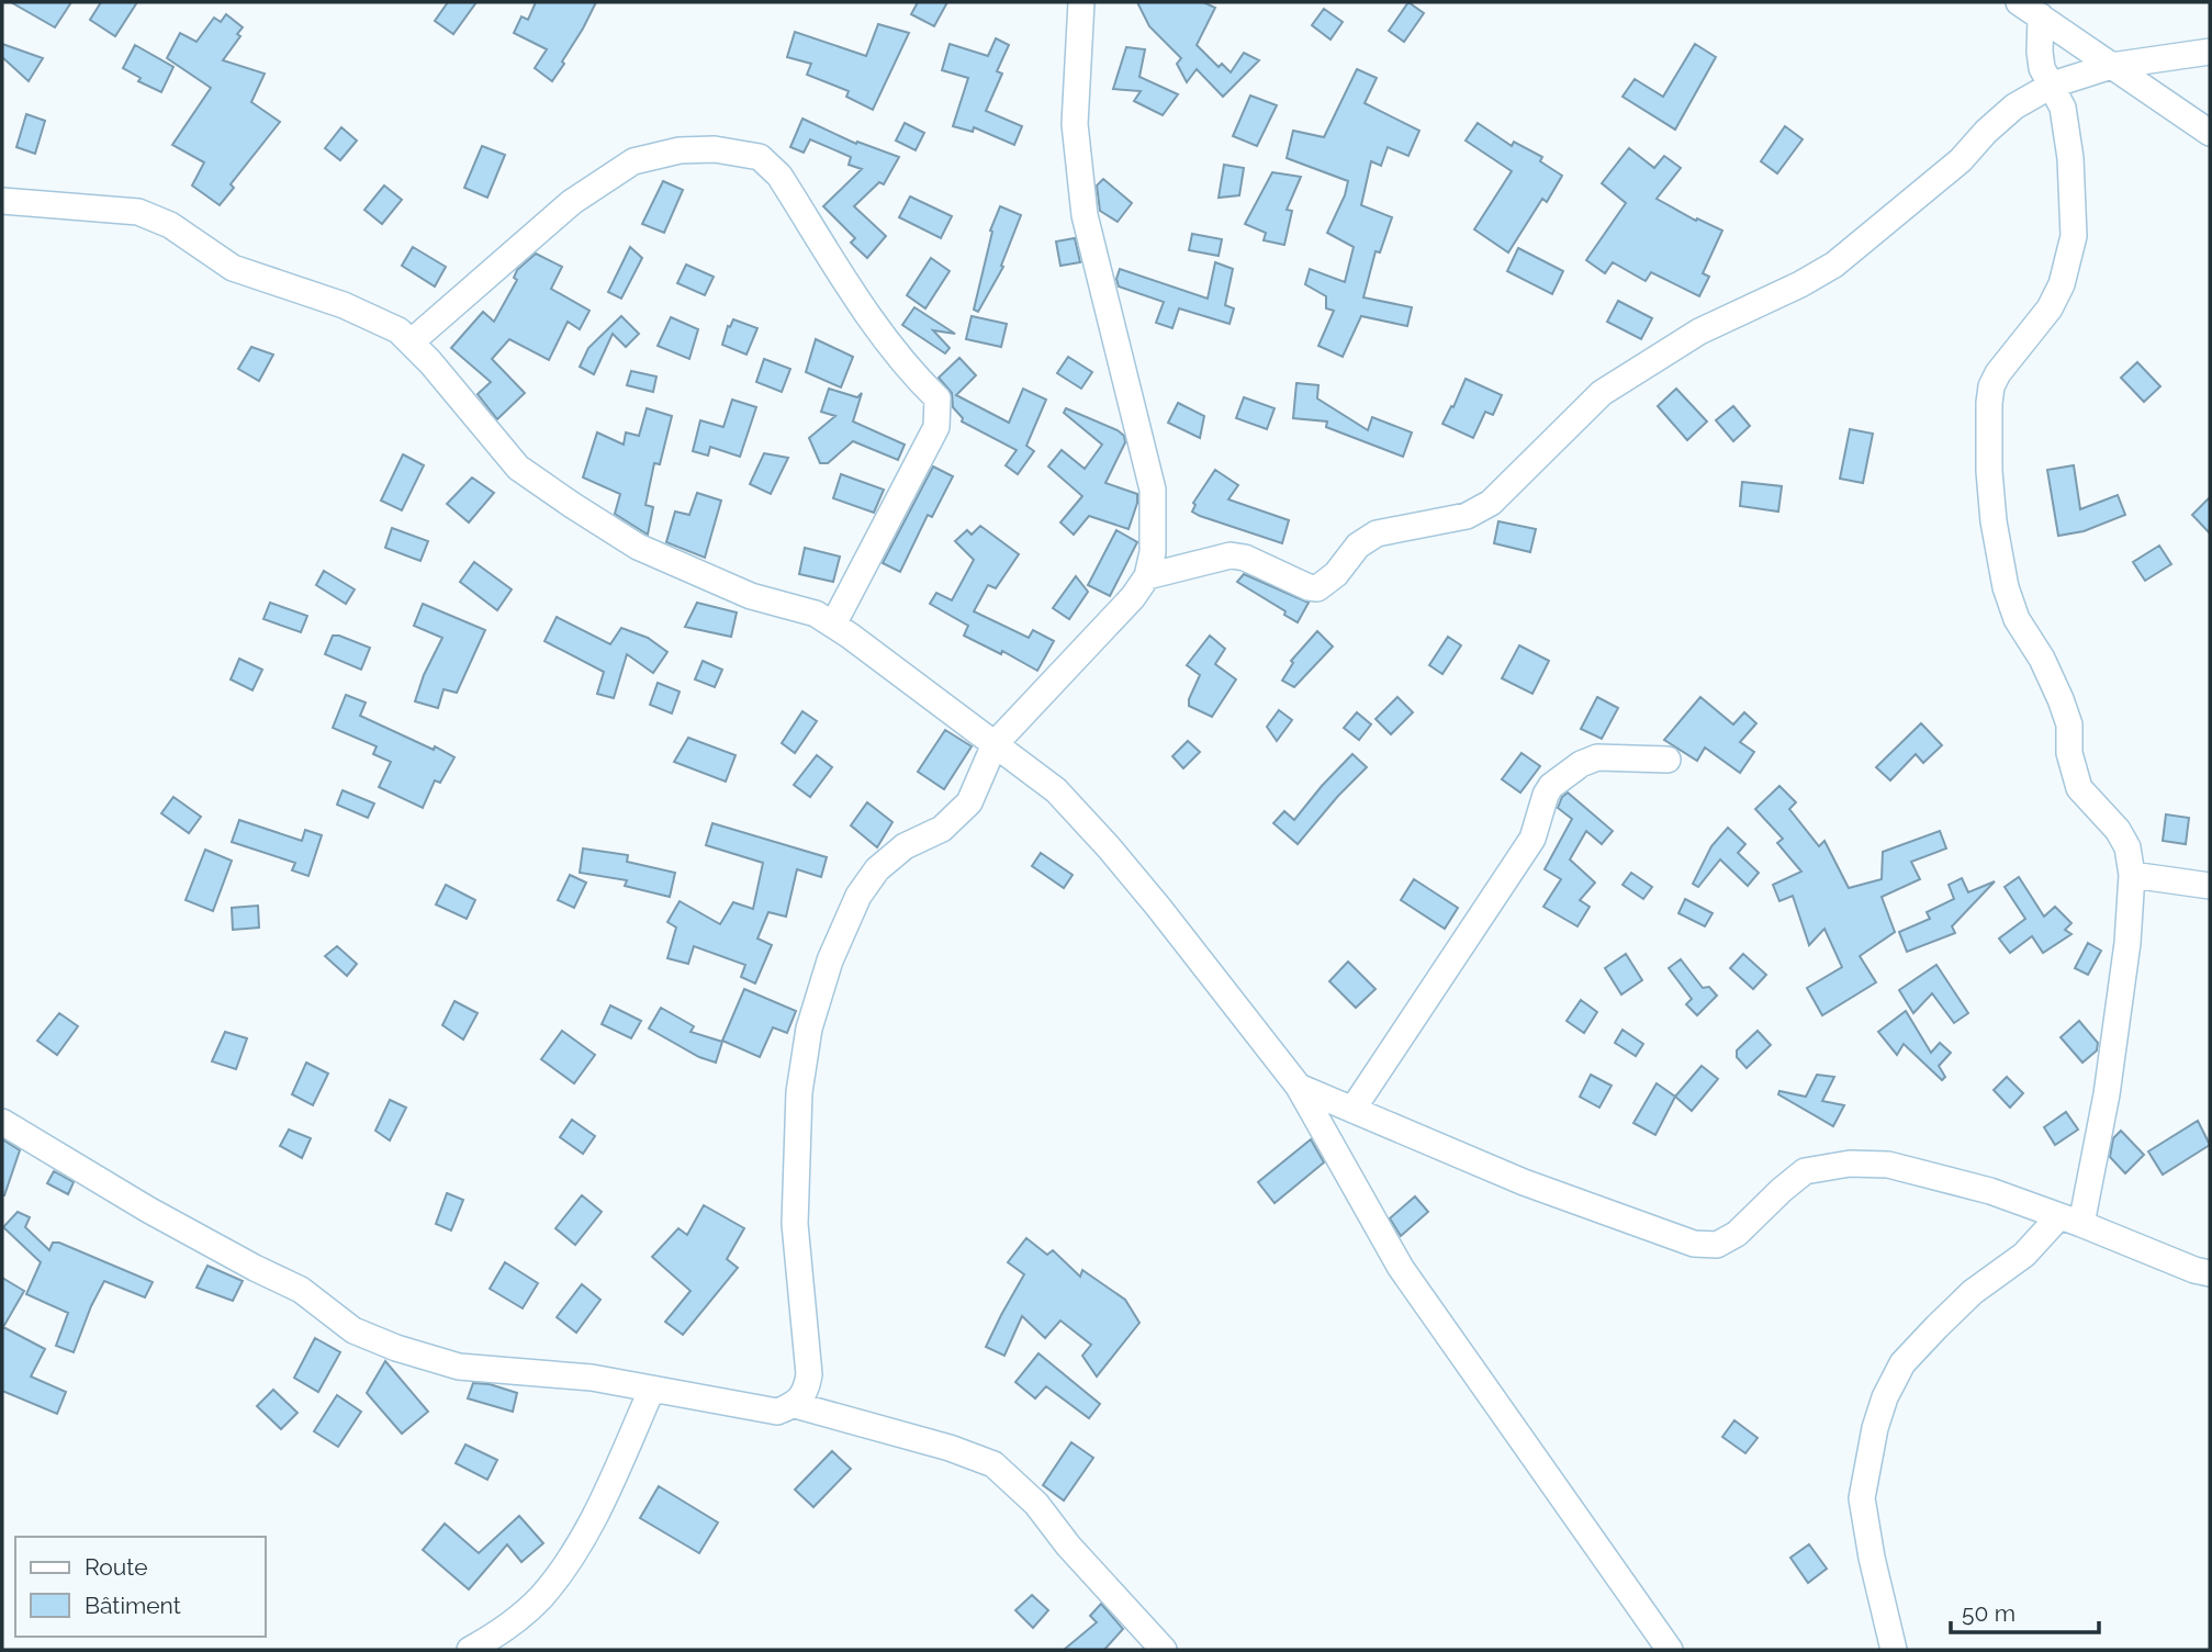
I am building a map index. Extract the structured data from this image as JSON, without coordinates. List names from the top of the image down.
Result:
{
  "legend": ["Route", "Bâtiment"],
  "scale_bar": "50 m"
}
